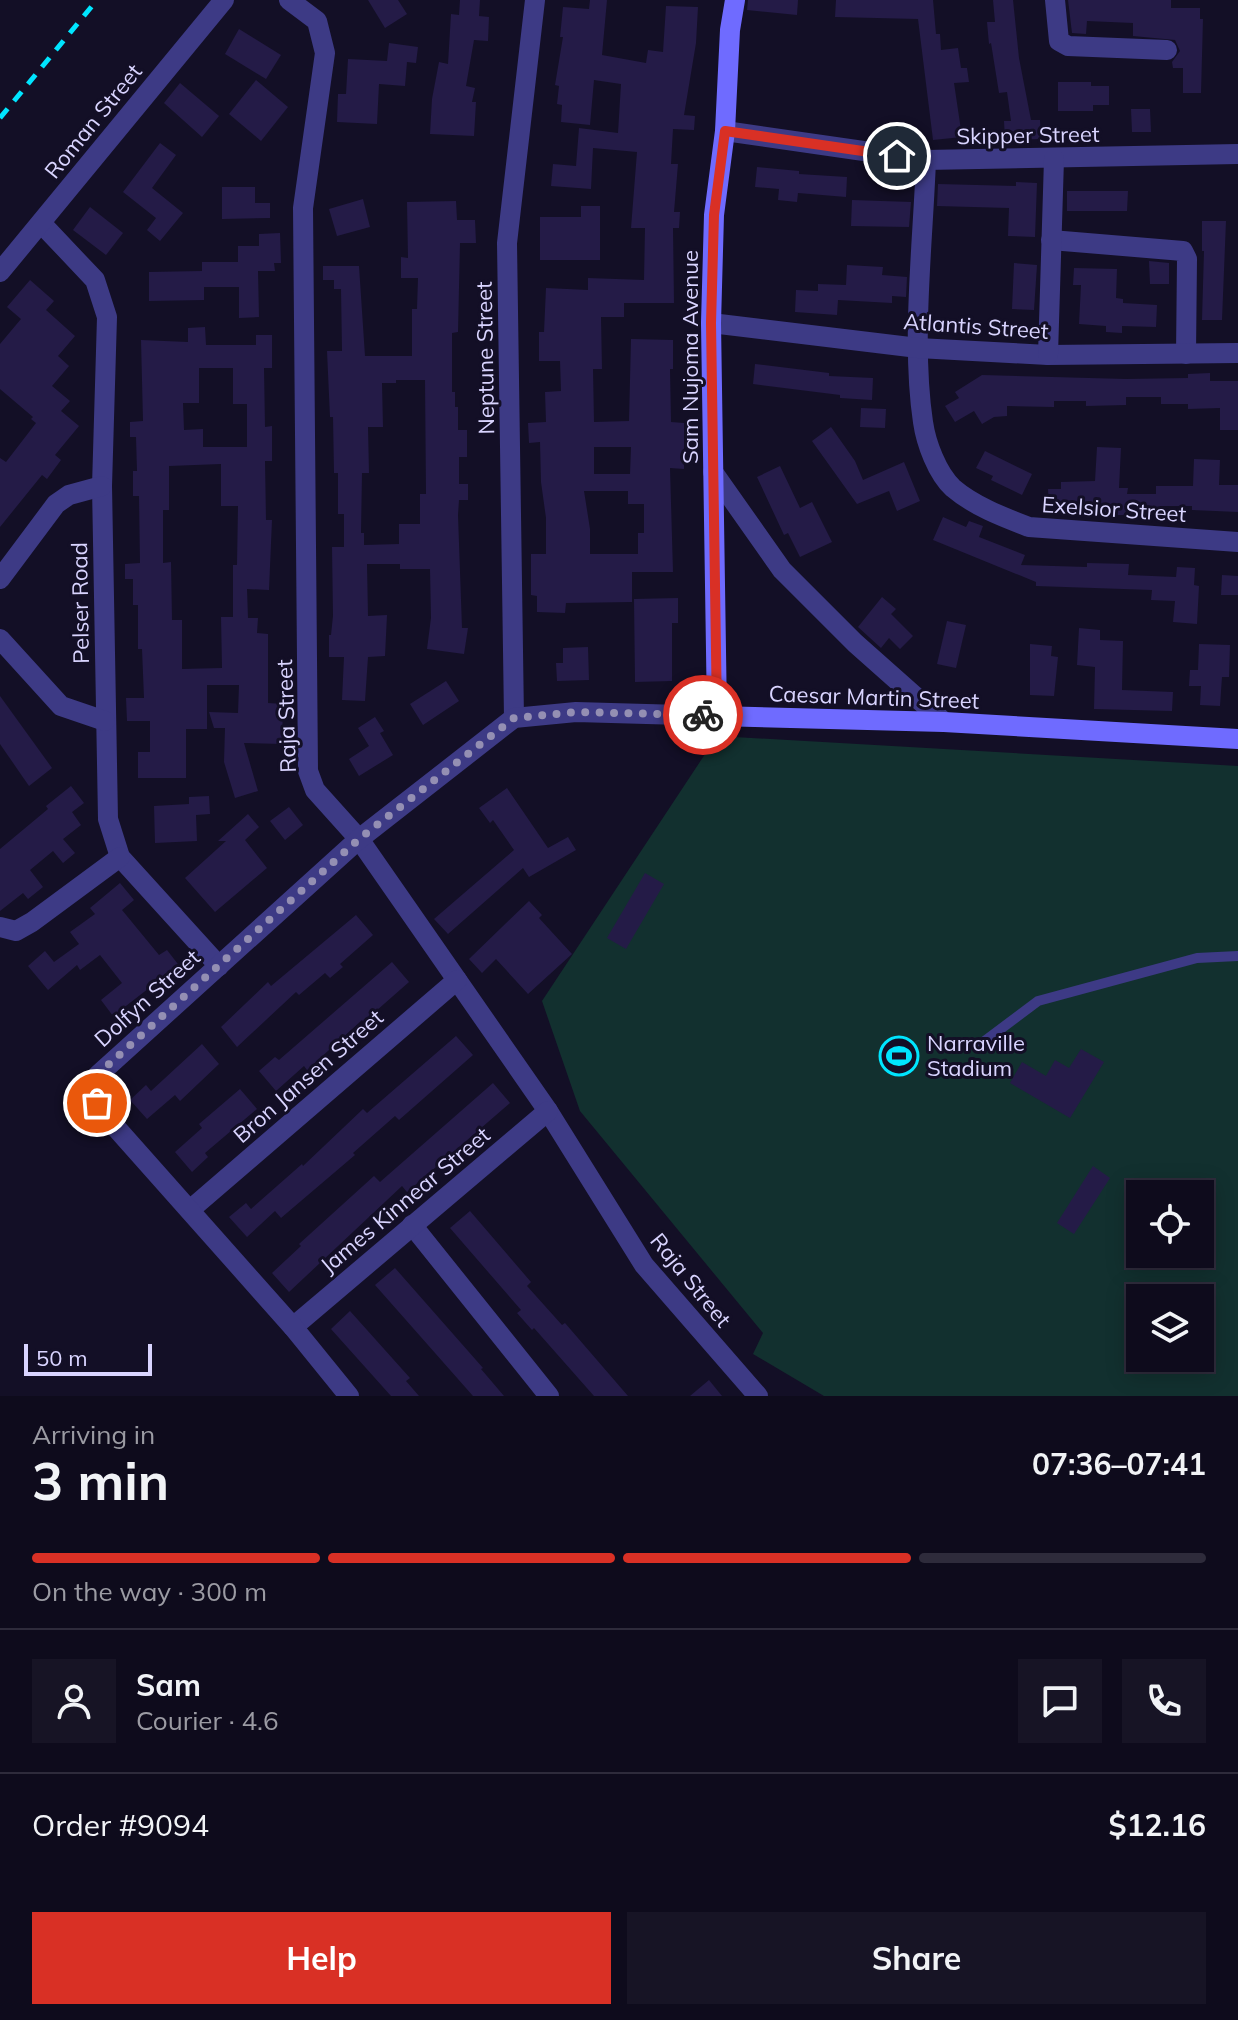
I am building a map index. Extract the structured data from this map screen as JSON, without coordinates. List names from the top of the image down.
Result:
{
  "streets": {
    "street": [
      "Roman Street",
      "Skipper Street",
      "Atlantis Street",
      "Sam Nujoma Avenue",
      "Neptune Street",
      "Exelsior Street",
      "Pelser Road",
      "Caesar Martin Street",
      "Raja Street",
      "Dolfyn Street",
      "Bron Jansen Street",
      "James Kinnear Street"
    ]
  },
  "crossings": [
    ["Roman Street", "Pelser Road"],
    ["Skipper Street", "Sam Nujoma Avenue"],
    ["Skipper Street", "Exelsior Street"],
    ["Atlantis Street", "Sam Nujoma Avenue"],
    ["Atlantis Street", "Exelsior Street"],
    ["Sam Nujoma Avenue", "Caesar Martin Street"],
    ["Neptune Street", "Caesar Martin Street"],
    ["Pelser Road", "Dolfyn Street"],
    ["Raja Street", "Dolfyn Street"],
    ["Raja Street", "Bron Jansen Street"],
    ["Raja Street", "James Kinnear Street"],
    ["Dolfyn Street", "Bron Jansen Street"],
    ["Dolfyn Street", "James Kinnear Street"]
  ],
  "places": {
    "sports": ["Narraville Stadium"]
  },
  "scale_bar": "50 m",
  "page": {
    "scale": "50 m",
    "heading": ["3 min", "Arriving in", "07:36–07:41"],
    "panel": [
      "Sam",
      "Courier · 4.6",
      "Order #9094",
      "$12.16"
    ],
    "bar": "On the way · 300 m",
    "buttons": ["Help", "Share"]
  }
}
